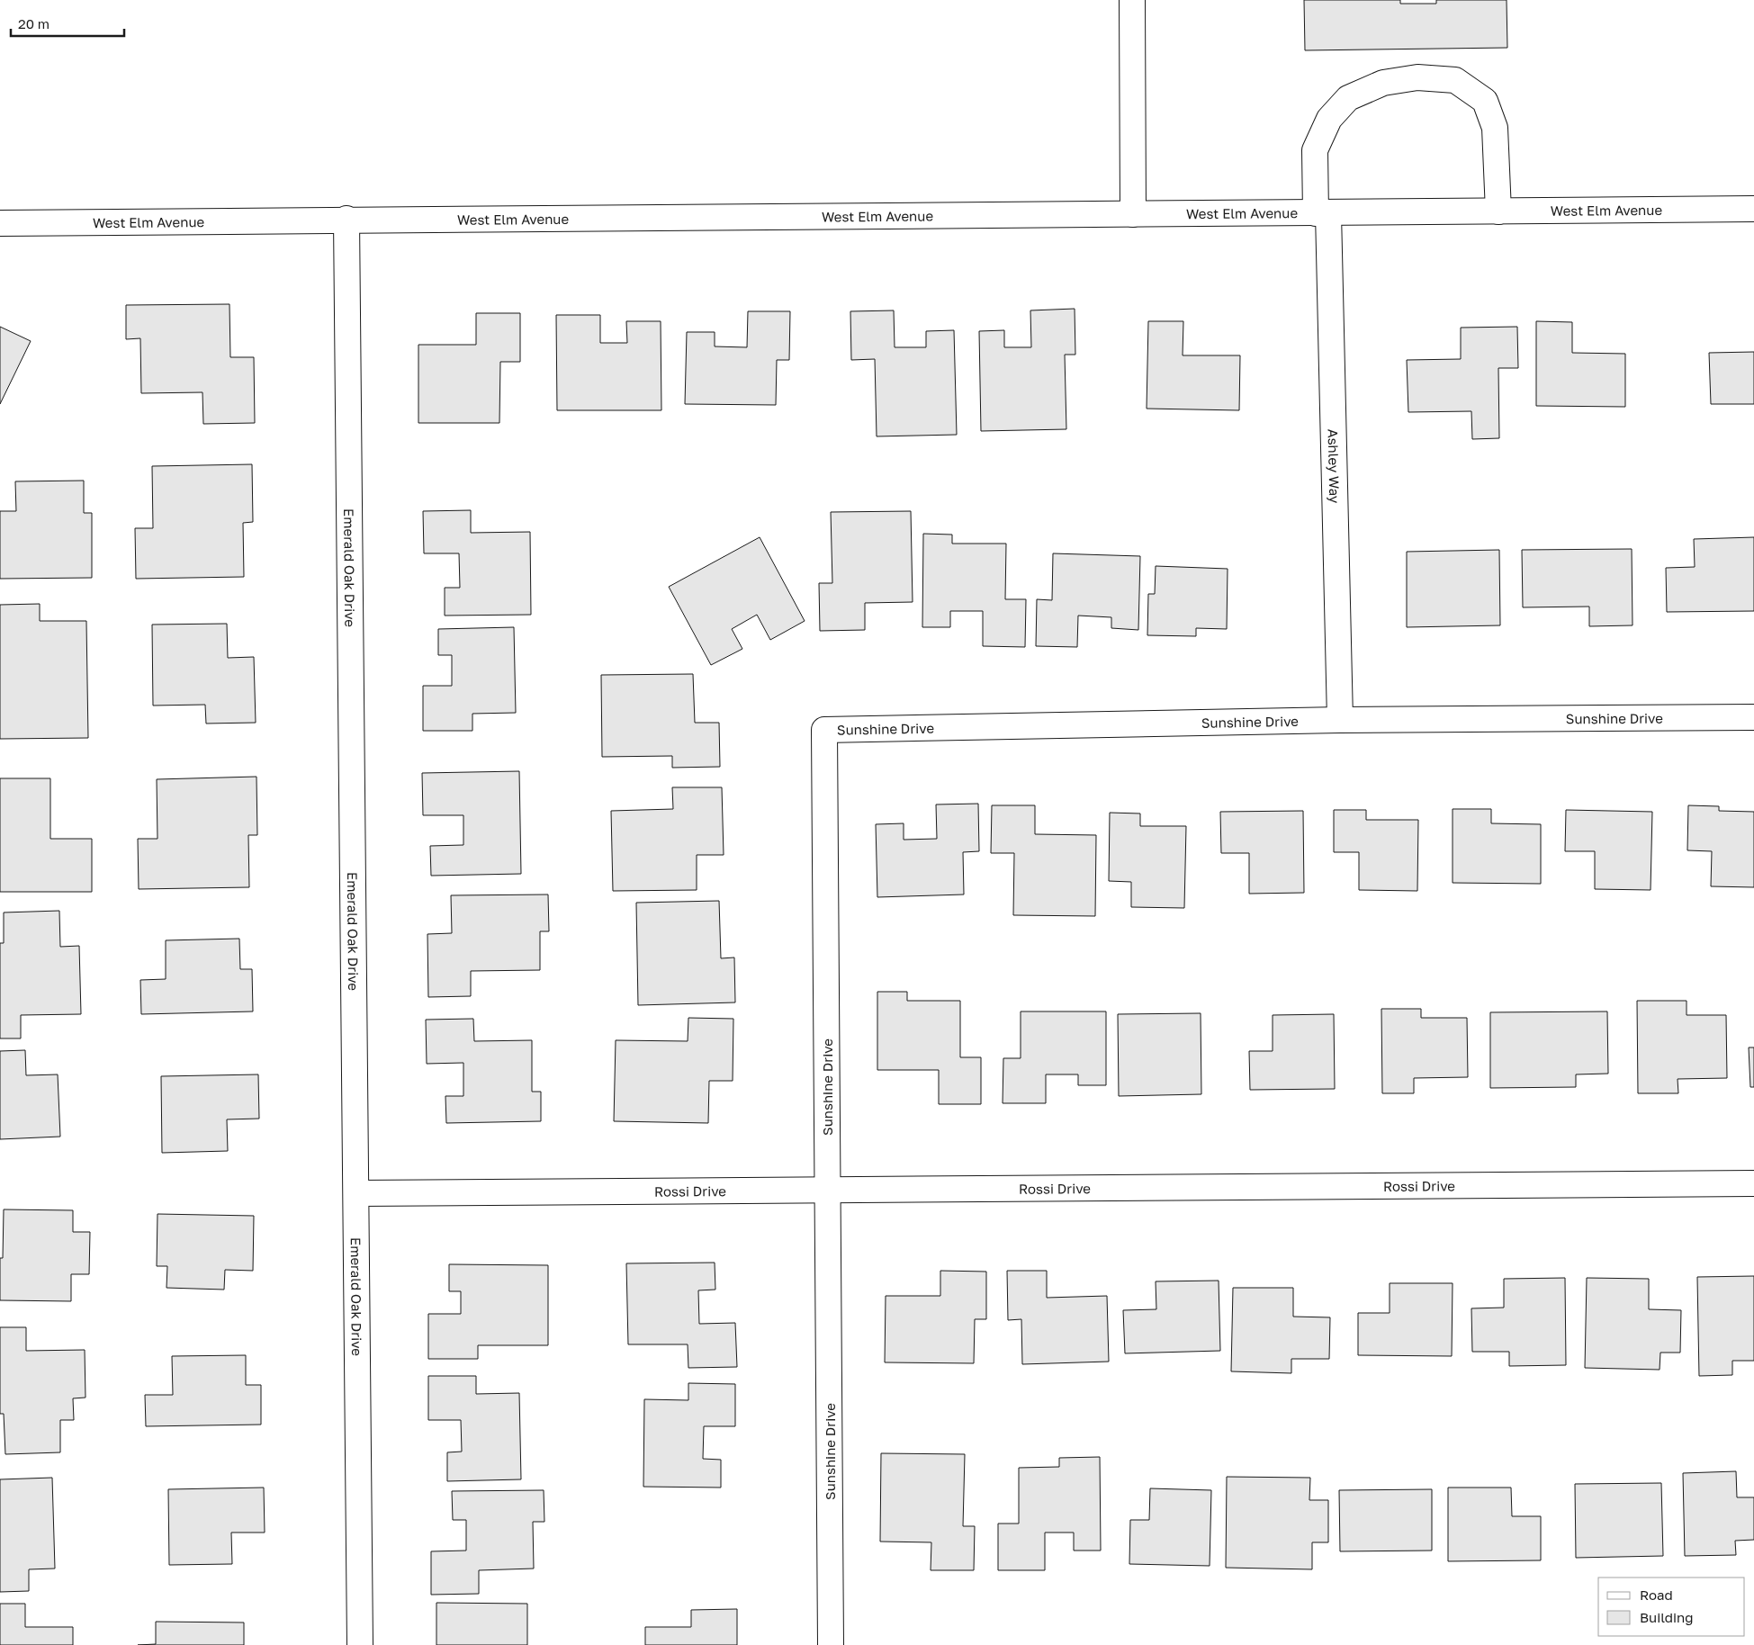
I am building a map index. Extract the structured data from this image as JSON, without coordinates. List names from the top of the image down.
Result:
{
  "streets": {
    "street": [
      "West Elm Avenue",
      "Ashley Way",
      "Emerald Oak Drive",
      "Sunshine Drive",
      "Rossi Drive"
    ]
  },
  "crossings": [
    ["West Elm Avenue", "Ashley Way"],
    ["West Elm Avenue", "Emerald Oak Drive"],
    ["Ashley Way", "Sunshine Drive"],
    ["Emerald Oak Drive", "Rossi Drive"],
    ["Sunshine Drive", "Rossi Drive"]
  ],
  "legend": ["Road", "Building"],
  "scale_bar": "20 m"
}
